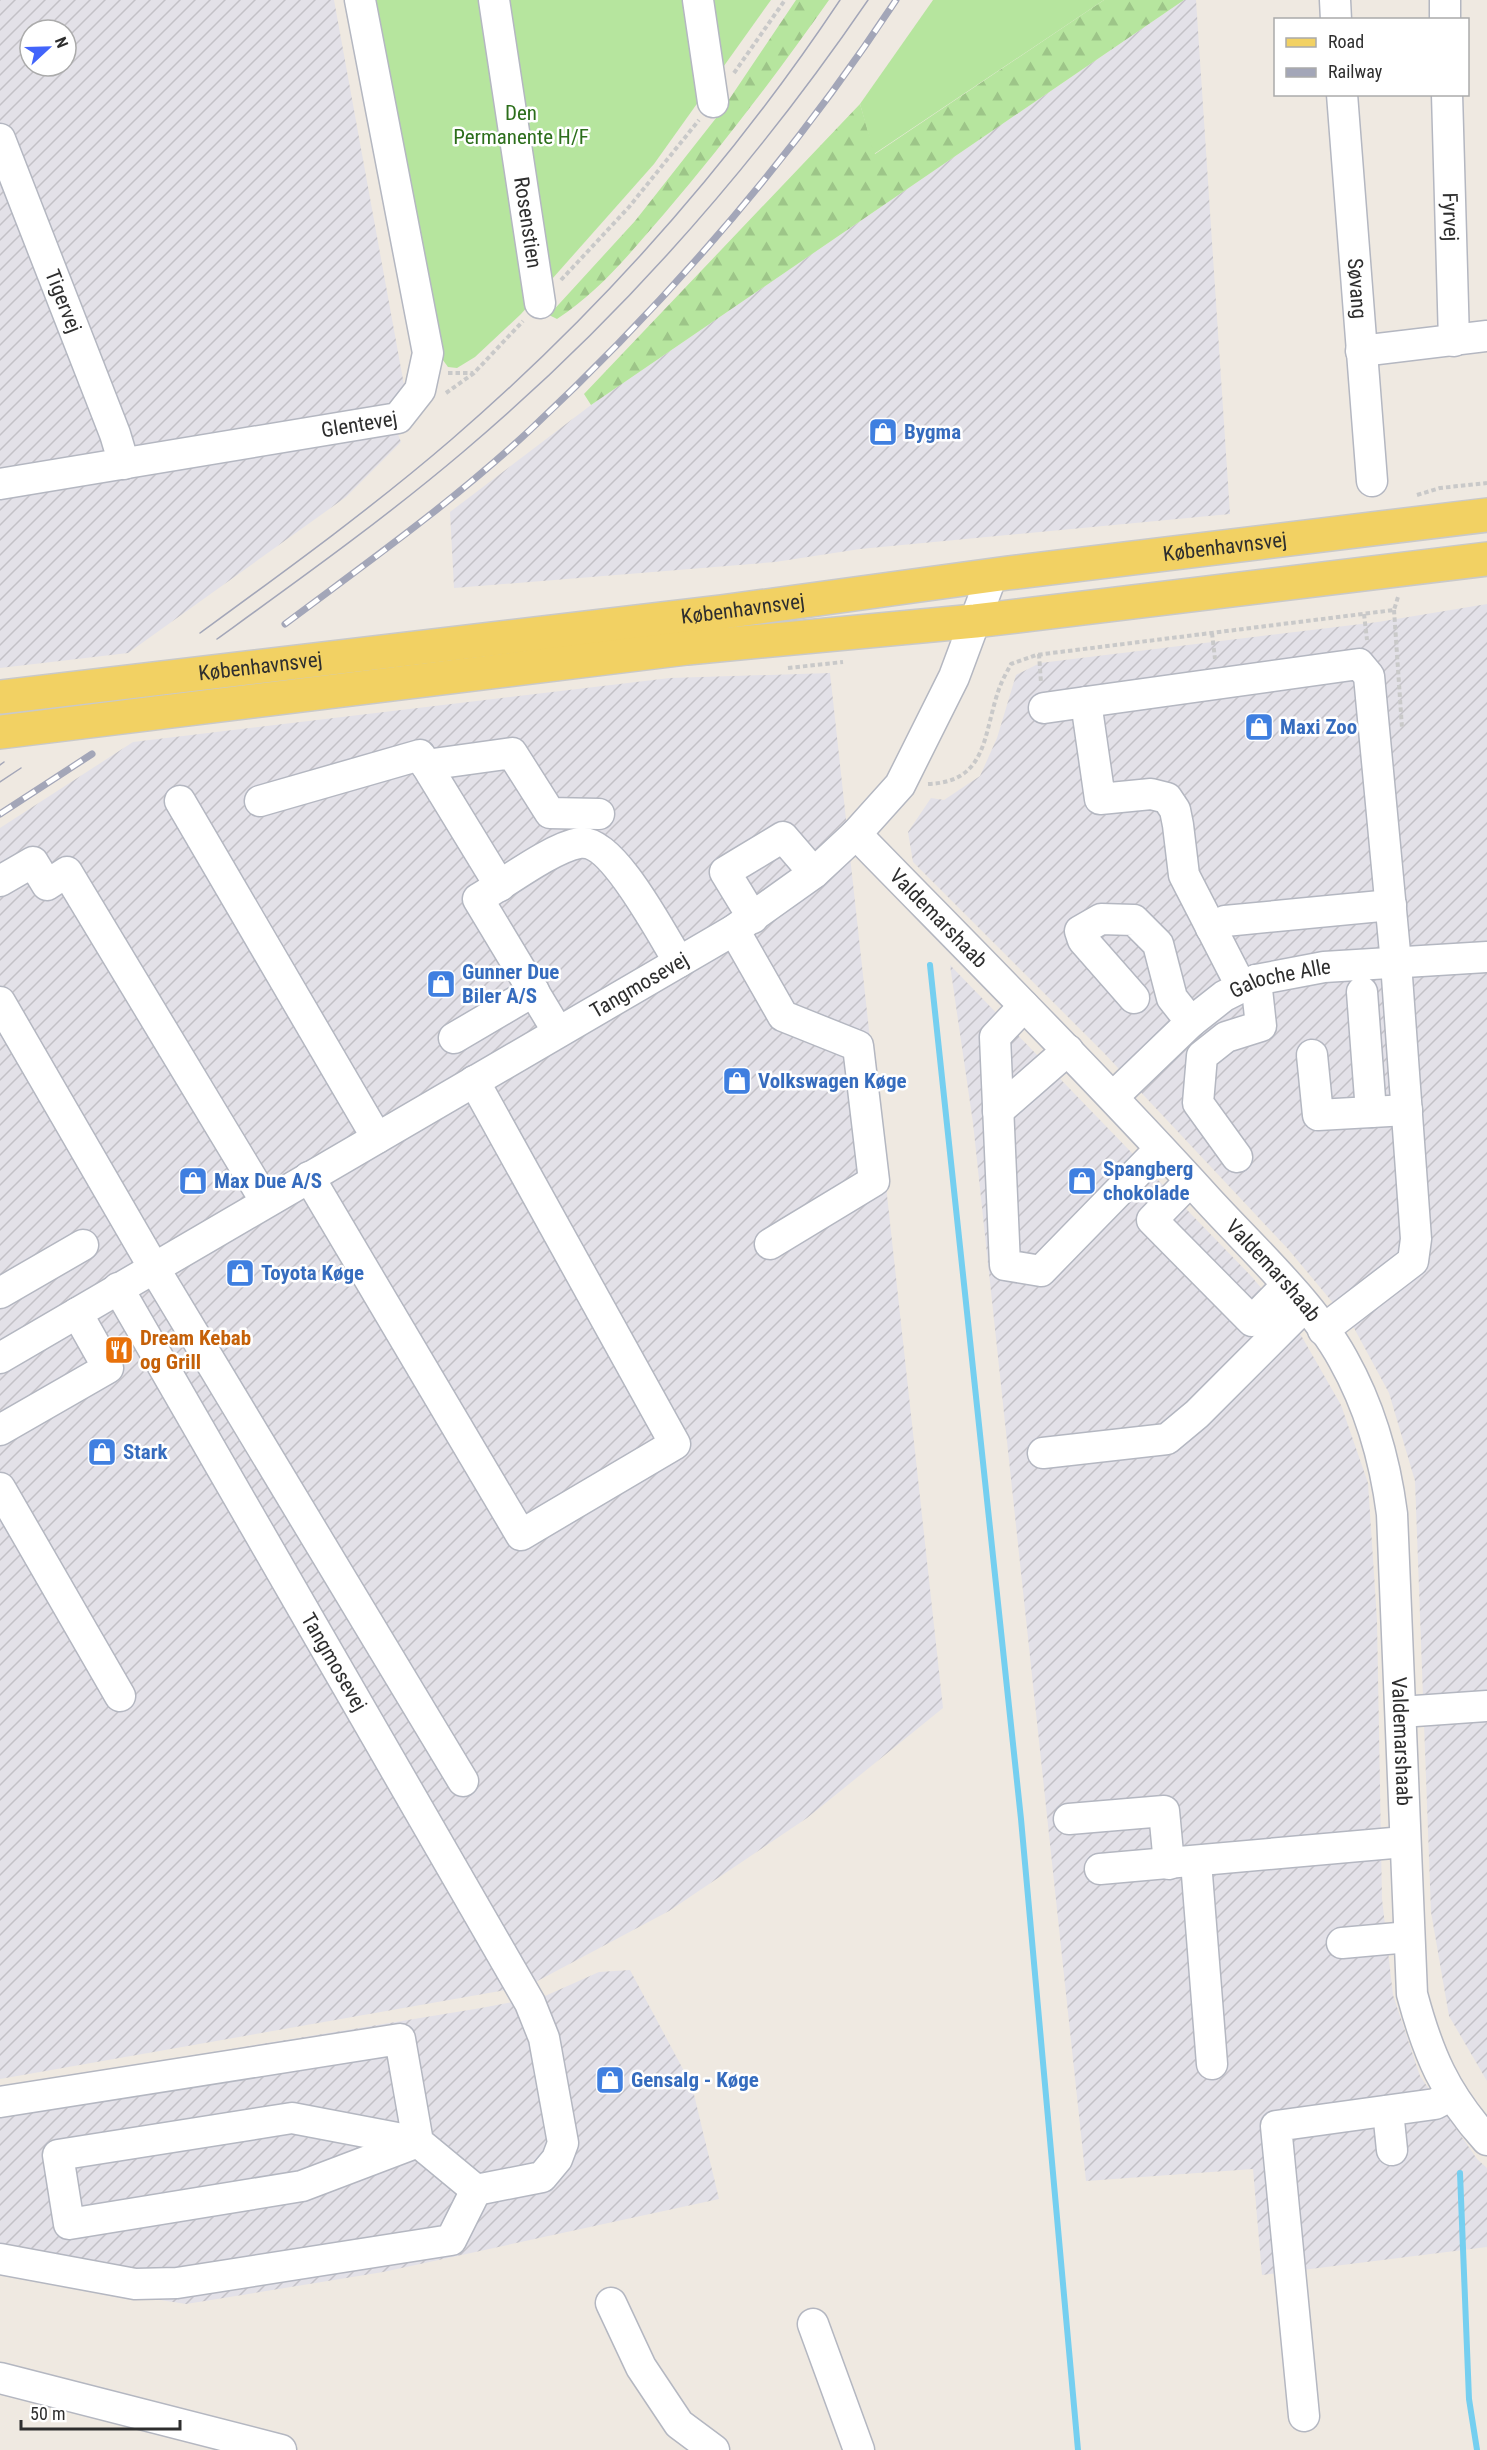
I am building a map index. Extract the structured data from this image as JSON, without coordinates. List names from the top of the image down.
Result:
{
  "streets": {
    "main road": ["Københavnsvej"],
    "street": [
      "Fyrvej",
      "Rosenstien",
      "Søvang",
      "Tigervej",
      "Glentevej",
      "Valdemarshaab",
      "Galoche Alle",
      "Tangmosevej"
    ]
  },
  "crossings": [
    ["Tigervej", "Glentevej"],
    ["Københavnsvej", "Tangmosevej"],
    ["Valdemarshaab", "Galoche Alle"],
    ["Valdemarshaab", "Tangmosevej"]
  ],
  "parks": ["Den Permanente H/F"],
  "places": {
    "shop": [
      "Bygma",
      "Maxi Zoo",
      "Gunner Due Biler A/S",
      "Volkswagen Køge",
      "Max Due A/S",
      "Spangberg chokolade",
      "Toyota Køge",
      "Stark",
      "Gensalg - Køge"
    ],
    "restaurant": ["Dream Kebab og Grill"]
  },
  "legend": ["Road", "Railway"],
  "scale_bar": "50 m",
  "north": "right"
}
